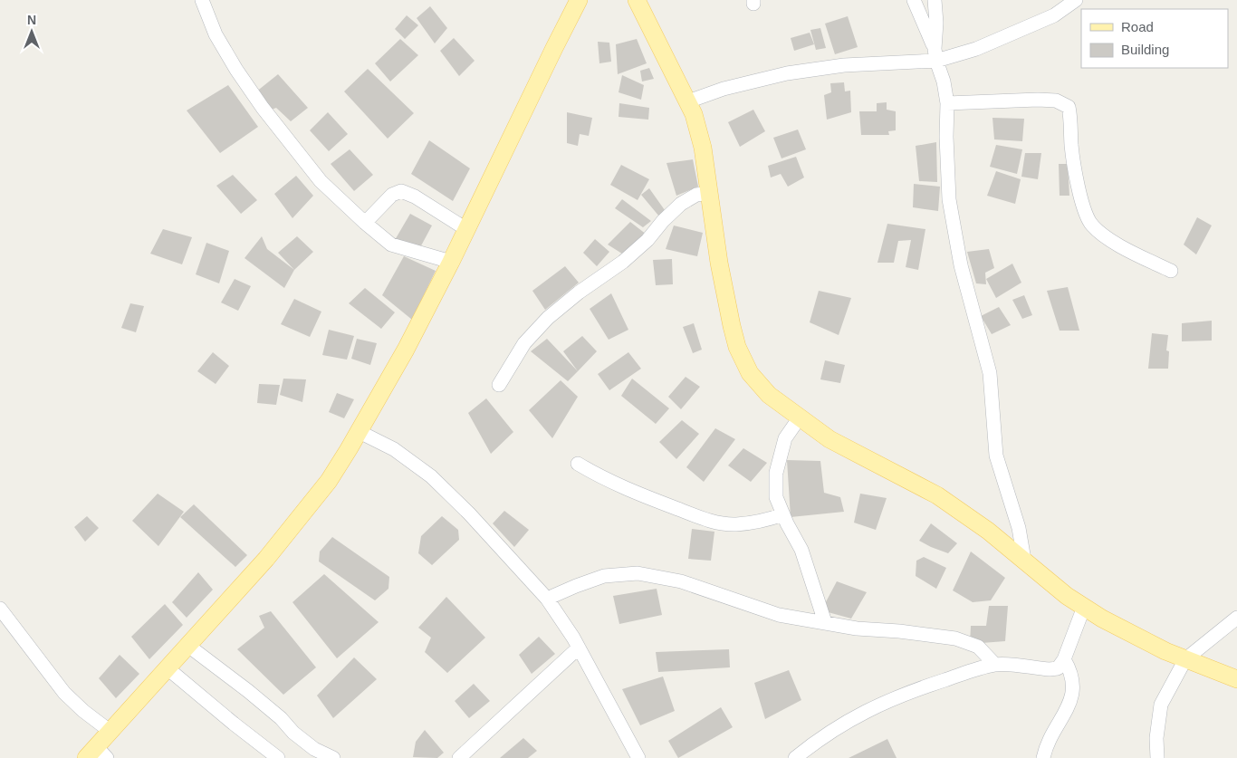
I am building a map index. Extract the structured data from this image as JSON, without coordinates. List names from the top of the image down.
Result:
{
  "legend": ["Road", "Building"],
  "north": "top"
}
